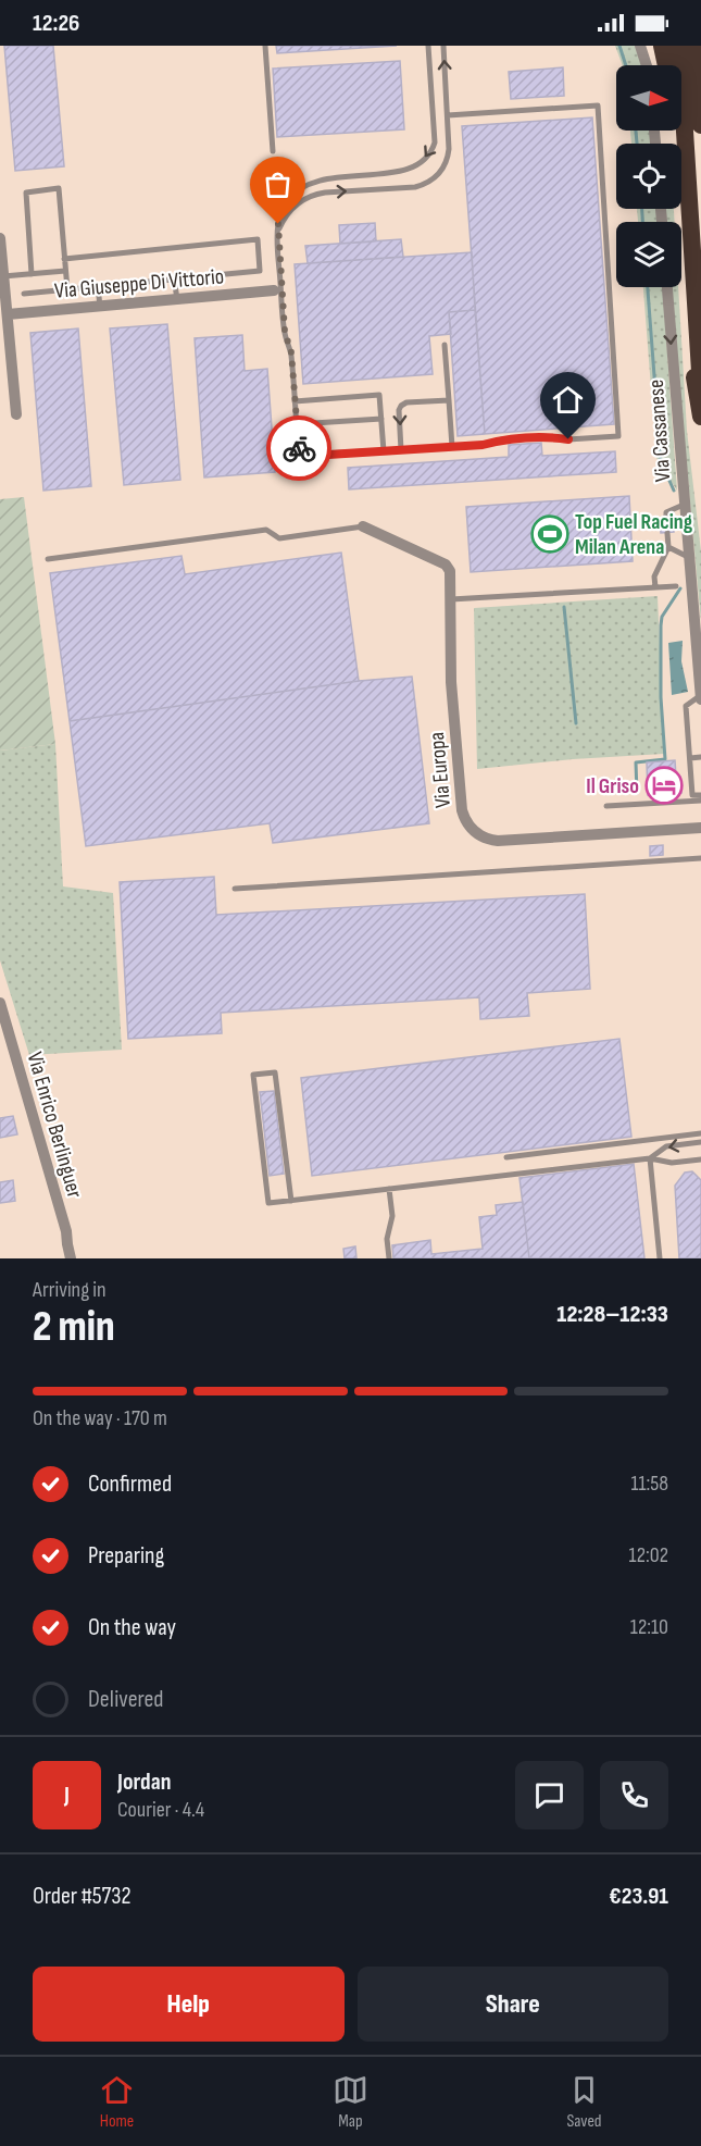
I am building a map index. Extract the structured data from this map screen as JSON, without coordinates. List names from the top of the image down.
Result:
{
  "streets": {
    "street": [
      "Via Giuseppe Di Vittorio",
      "Via Cassanese",
      "Via Europa",
      "Via Enrico Berlinguer"
    ]
  },
  "one_way": ["Via Cassanese"],
  "places": {
    "sports": ["Top Fuel Racing Milan Arena"],
    "hotel": ["Il Griso"]
  },
  "north": "right",
  "page": {
    "status": "12:26",
    "heading": ["2 min", "Arriving in", "12:28–12:33"],
    "panel": [
      "Jordan",
      "Courier · 4.4",
      "Order #5732",
      "€23.91"
    ],
    "bar": "On the way · 170 m",
    "list": [
      ["Confirmed", "11:58"],
      ["Preparing", "12:02"],
      ["On the way", "12:10"],
      "Delivered"
    ],
    "round": "J",
    "buttons": ["Help", "Share"],
    "tabs": ["Home", "Map", "Saved"]
  }
}
